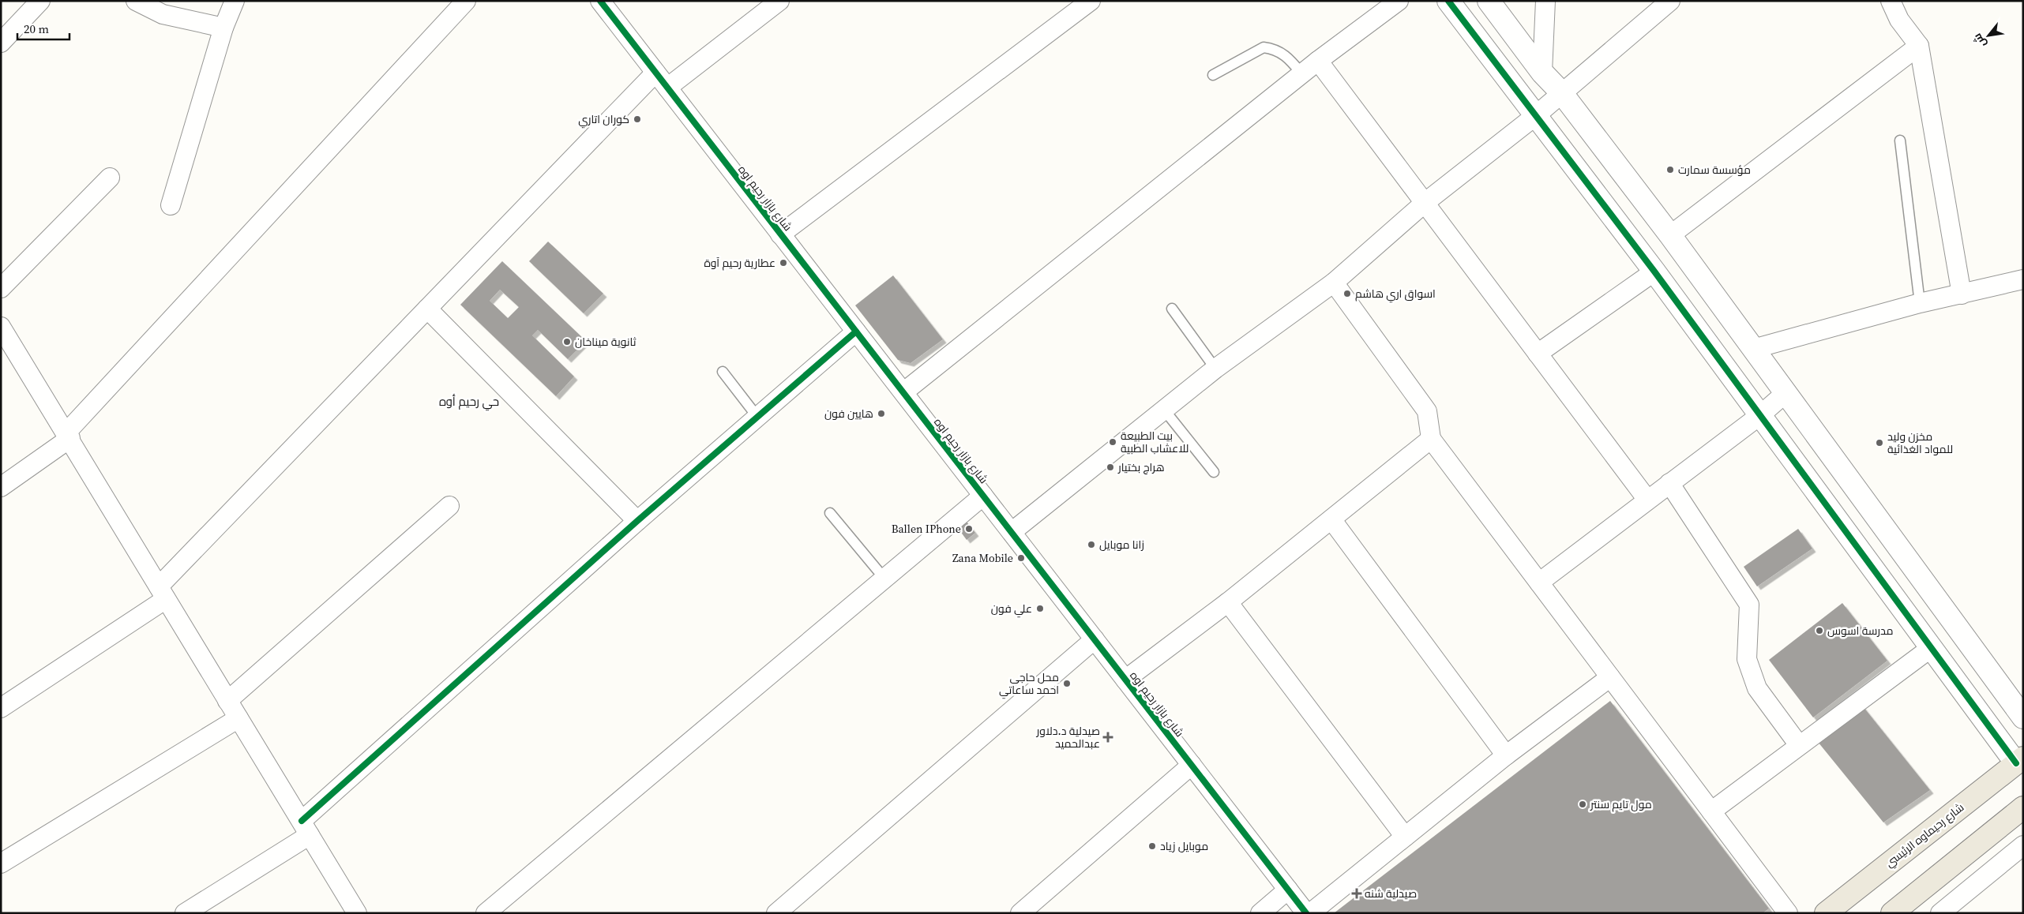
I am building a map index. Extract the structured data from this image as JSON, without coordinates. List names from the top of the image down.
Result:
{
  "streets": {
    "main road": ["شارع رحيماوه الرئيسي"],
    "street": ["شارع بازار رحيم اوه"]
  },
  "districts": ["حي رحيم أوه"],
  "places": {
    "other": [
      "كوران اتاري",
      "مؤسسة سمارت",
      "عطارية رحيم آوة",
      "اسواق اري هاشم",
      "ثانوية ميناخان",
      "هايين فون",
      "بيت الطبيعة للاعشاب الطبية",
      "مخزن وليد للمواد الغذائية",
      "هراج بختيار",
      "Ballen IPhone",
      "زانا موبايل",
      "Zana Mobile",
      "علي فون",
      "مدرسة اسوس",
      "محل حاجي احمد ساعاتي",
      "مول تايم سنتر",
      "موبايل زياد"
    ],
    "health": ["صيدلية د.دلاور عبدالحميد", "صيدلية شنه"]
  },
  "scale_bar": "20 m",
  "north": "bottom left"
}
